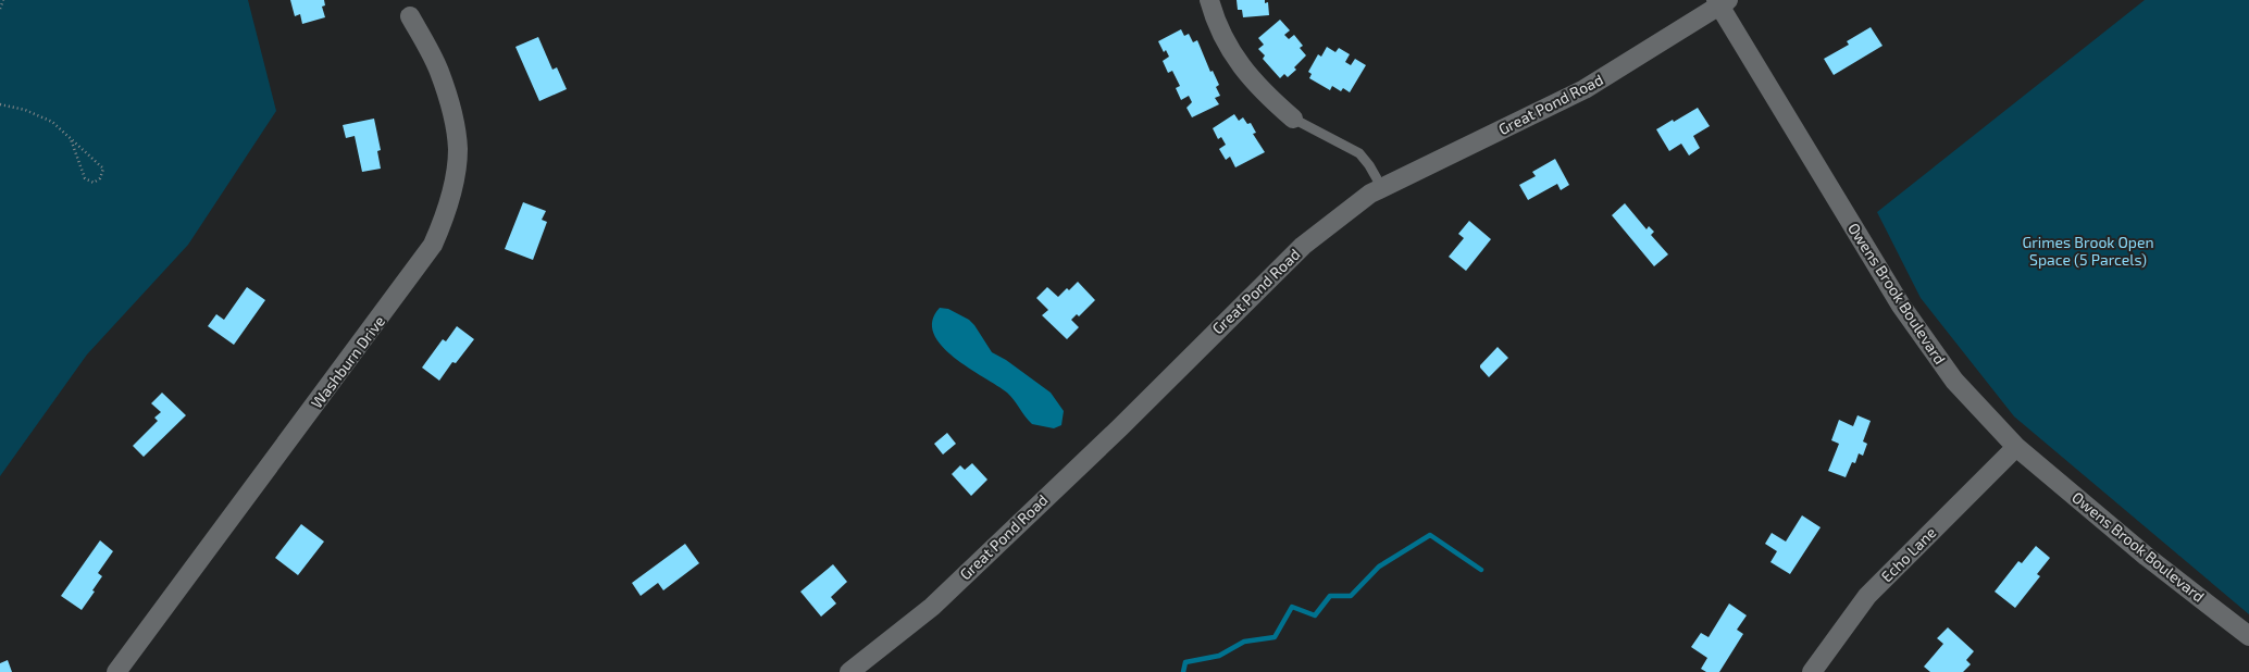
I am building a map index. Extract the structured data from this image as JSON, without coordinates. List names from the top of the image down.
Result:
{
  "streets": {
    "street": [
      "Great Pond Road",
      "Owens Brook Boulevard",
      "Washburn Drive",
      "Echo Lane"
    ]
  },
  "crossings": [
    ["Great Pond Road", "Owens Brook Boulevard"],
    ["Owens Brook Boulevard", "Echo Lane"]
  ],
  "parks": ["Grimes Brook Open Space (5 Parcels)"]
}
